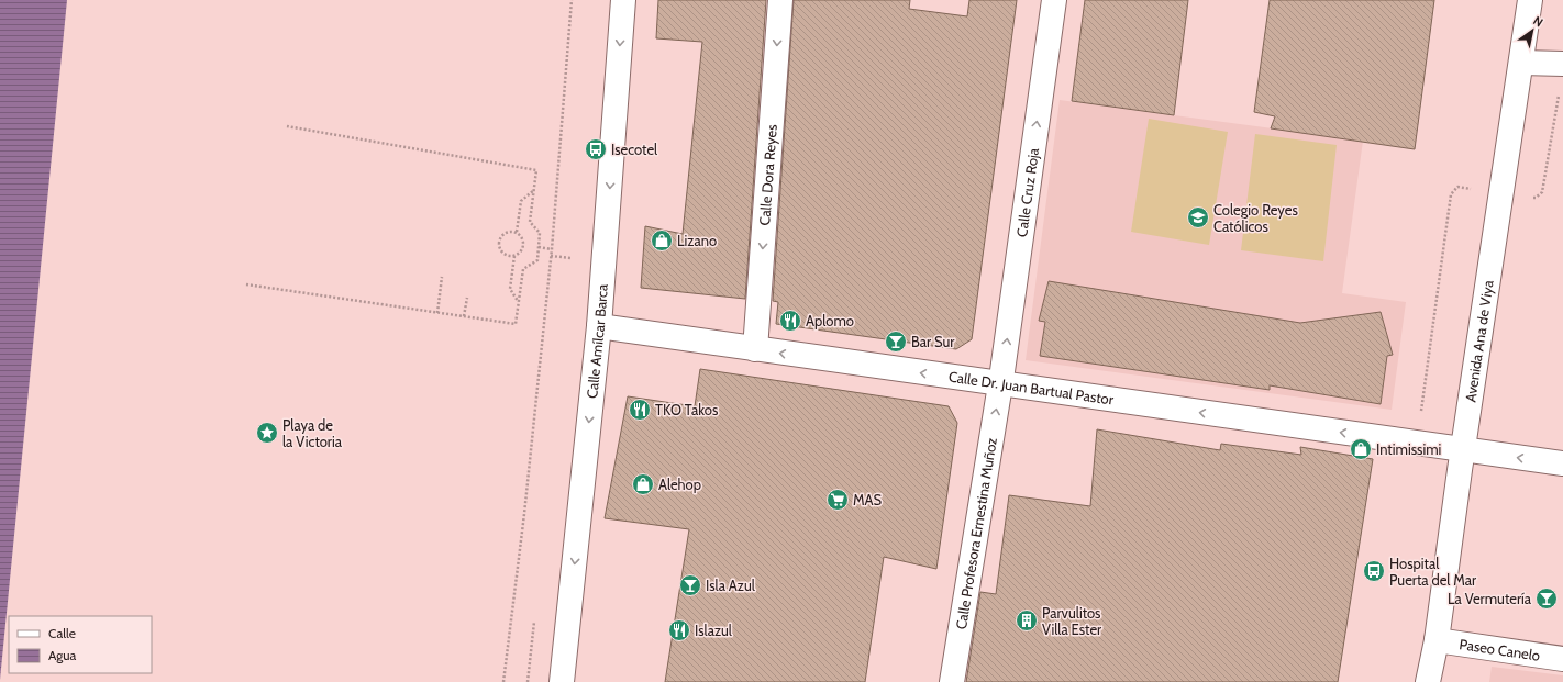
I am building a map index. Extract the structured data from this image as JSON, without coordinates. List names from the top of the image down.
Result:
{
  "streets": {
    "street": [
      "Calle Dora Reyes",
      "Calle Cruz Roja",
      "Avenida Ana de Viya",
      "Calle Amílcar Barca",
      "Calle Dr. Juan Bartual Pastor",
      "Calle Profesora Ernestina Muñoz",
      "Paseo Canelo"
    ]
  },
  "crossings": [
    ["Calle Dora Reyes", "Calle Dr. Juan Bartual Pastor"],
    ["Calle Cruz Roja", "Calle Dr. Juan Bartual Pastor"],
    ["Calle Cruz Roja", "Calle Profesora Ernestina Muñoz"],
    ["Avenida Ana de Viya", "Calle Dr. Juan Bartual Pastor"],
    ["Avenida Ana de Viya", "Paseo Canelo"],
    ["Calle Amílcar Barca", "Calle Dr. Juan Bartual Pastor"],
    ["Calle Dr. Juan Bartual Pastor", "Calle Profesora Ernestina Muñoz"]
  ],
  "one_way": [
    "Calle Dora Reyes",
    "Calle Cruz Roja",
    "Calle Amílcar Barca",
    "Calle Dr. Juan Bartual Pastor",
    "Calle Profesora Ernestina Muñoz"
  ],
  "places": {
    "bus stop": ["Isecotel", "Hospital Puerta del Mar"],
    "school or university": ["Colegio Reyes Católicos"],
    "shop": ["Lizano", "Intimissimi", "Alehop"],
    "restaurant": ["Aplomo", "TKO Takos", "Islazul"],
    "bar": ["Bar Sur", "Isla Azul", "La Vermutería"],
    "place": ["Playa de la Victoria"],
    "supermarket": ["MAS"],
    "building": ["Parvulitos Villa Ester"]
  },
  "legend": ["Calle", "Agua"],
  "north": "top right"
}
